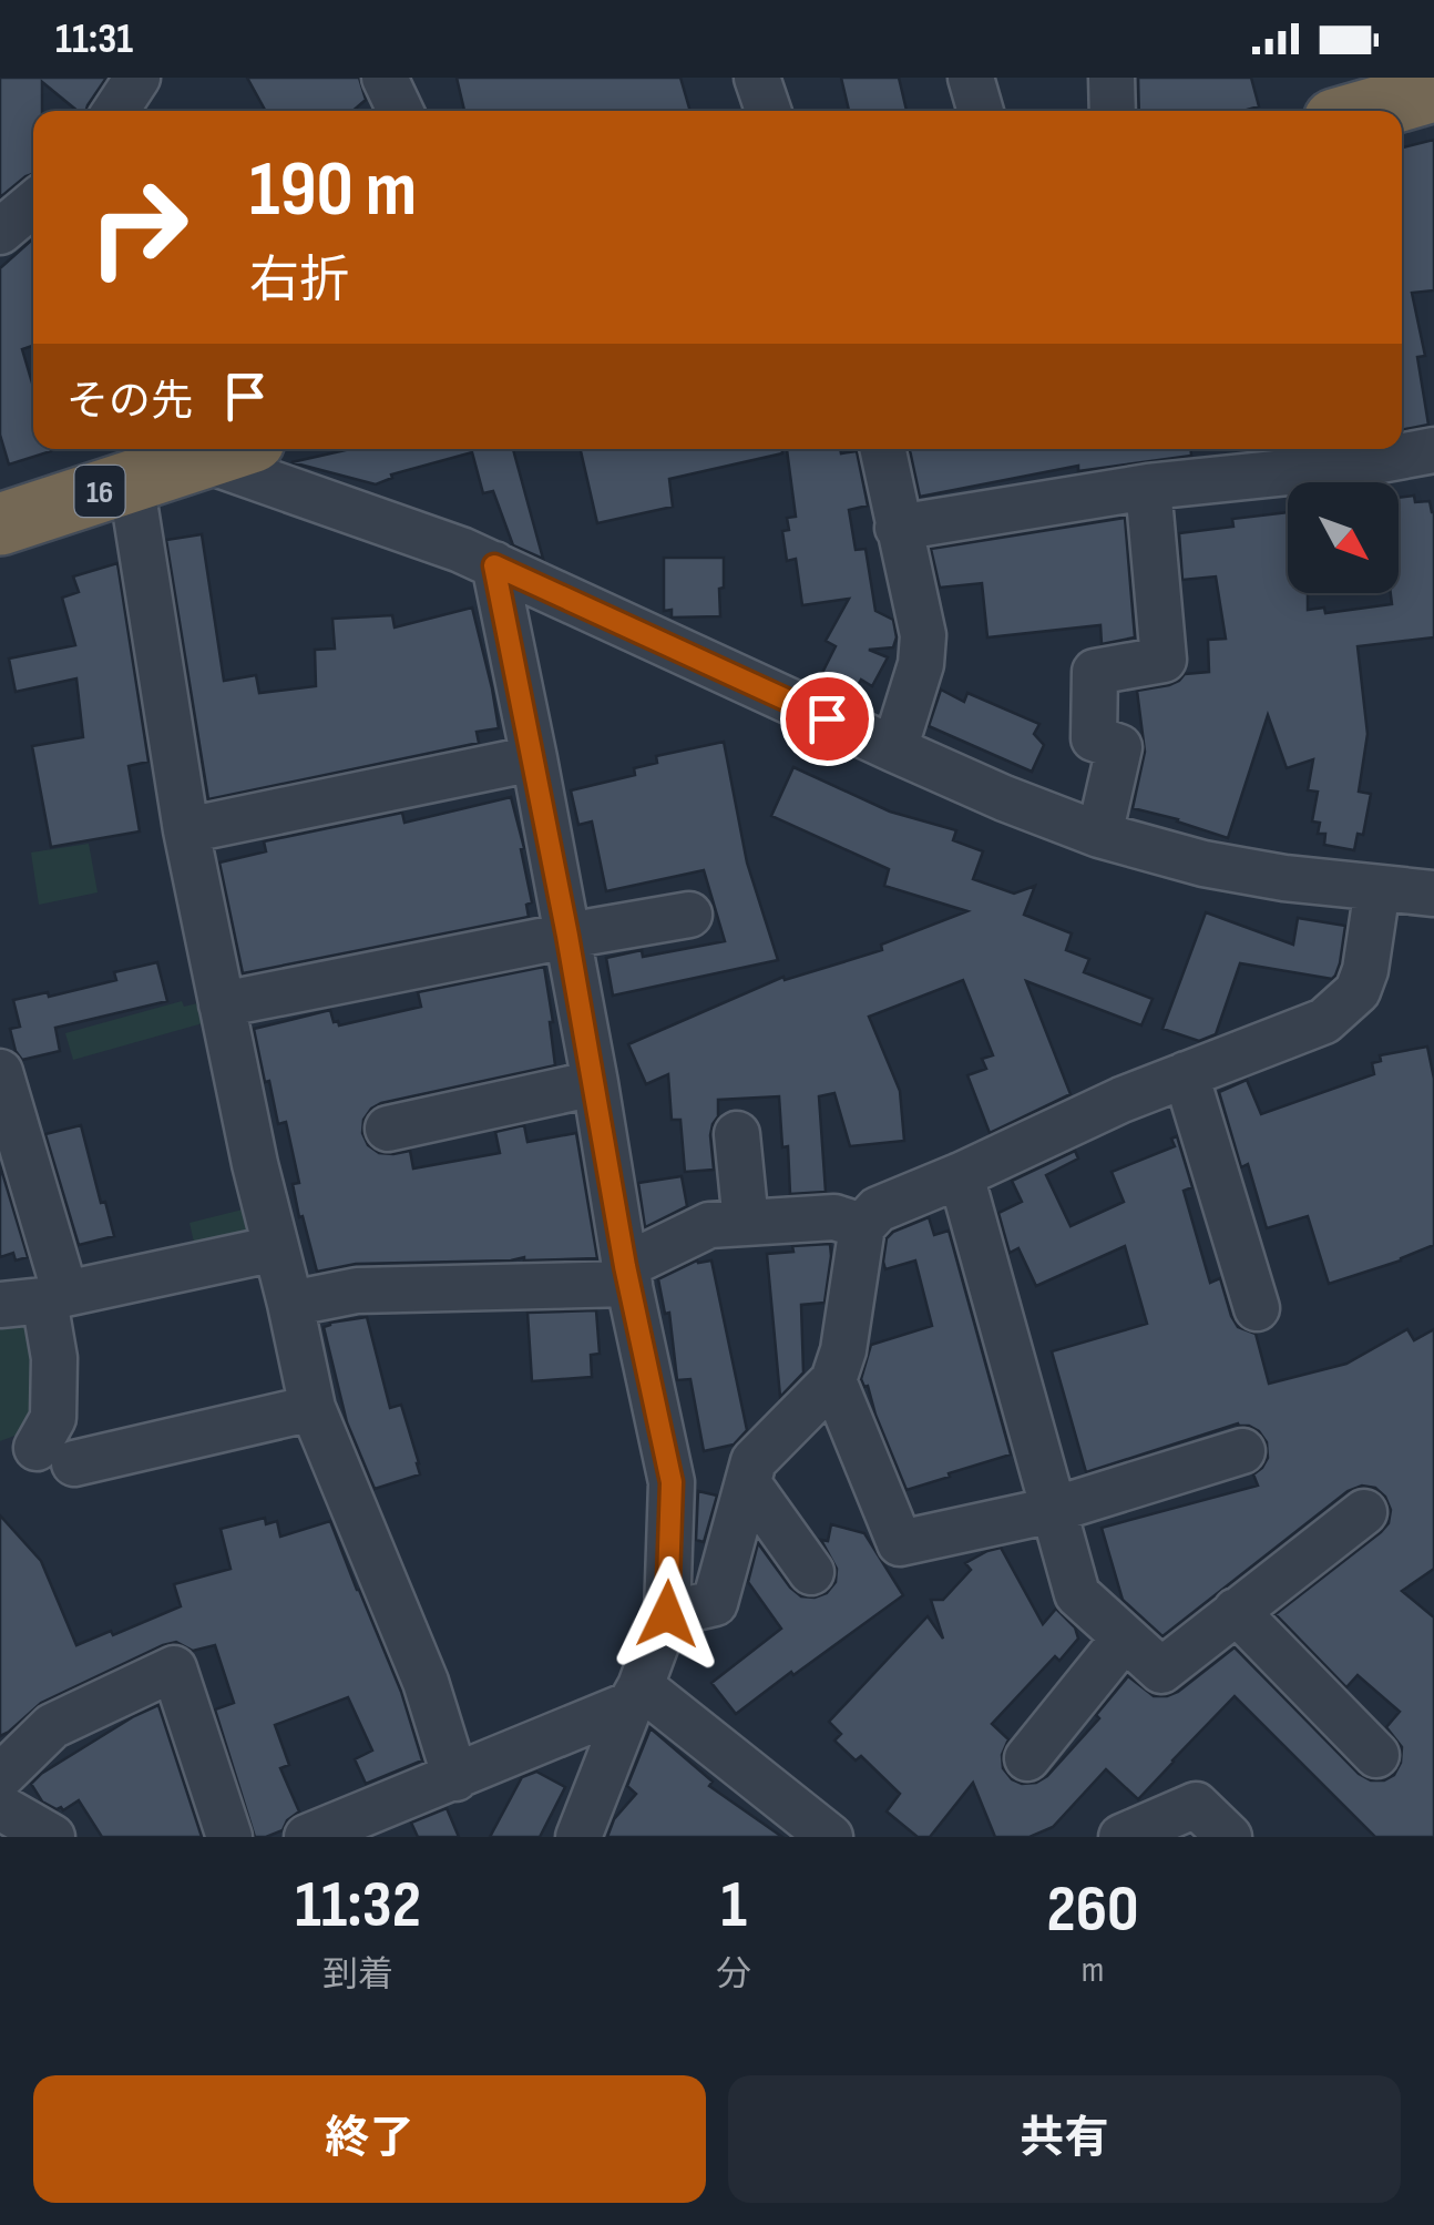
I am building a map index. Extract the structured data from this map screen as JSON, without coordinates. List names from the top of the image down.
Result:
{
  "streets": {
    "highway": ["16"]
  },
  "north": "bottom right",
  "page": {
    "status": "11:31",
    "turn": ["190 m", "右折"],
    "then": "その先",
    "eta": [
      "11:32",
      "到着",
      "1",
      "分",
      "260",
      "m"
    ],
    "buttons": ["終了", "共有"]
  }
}
